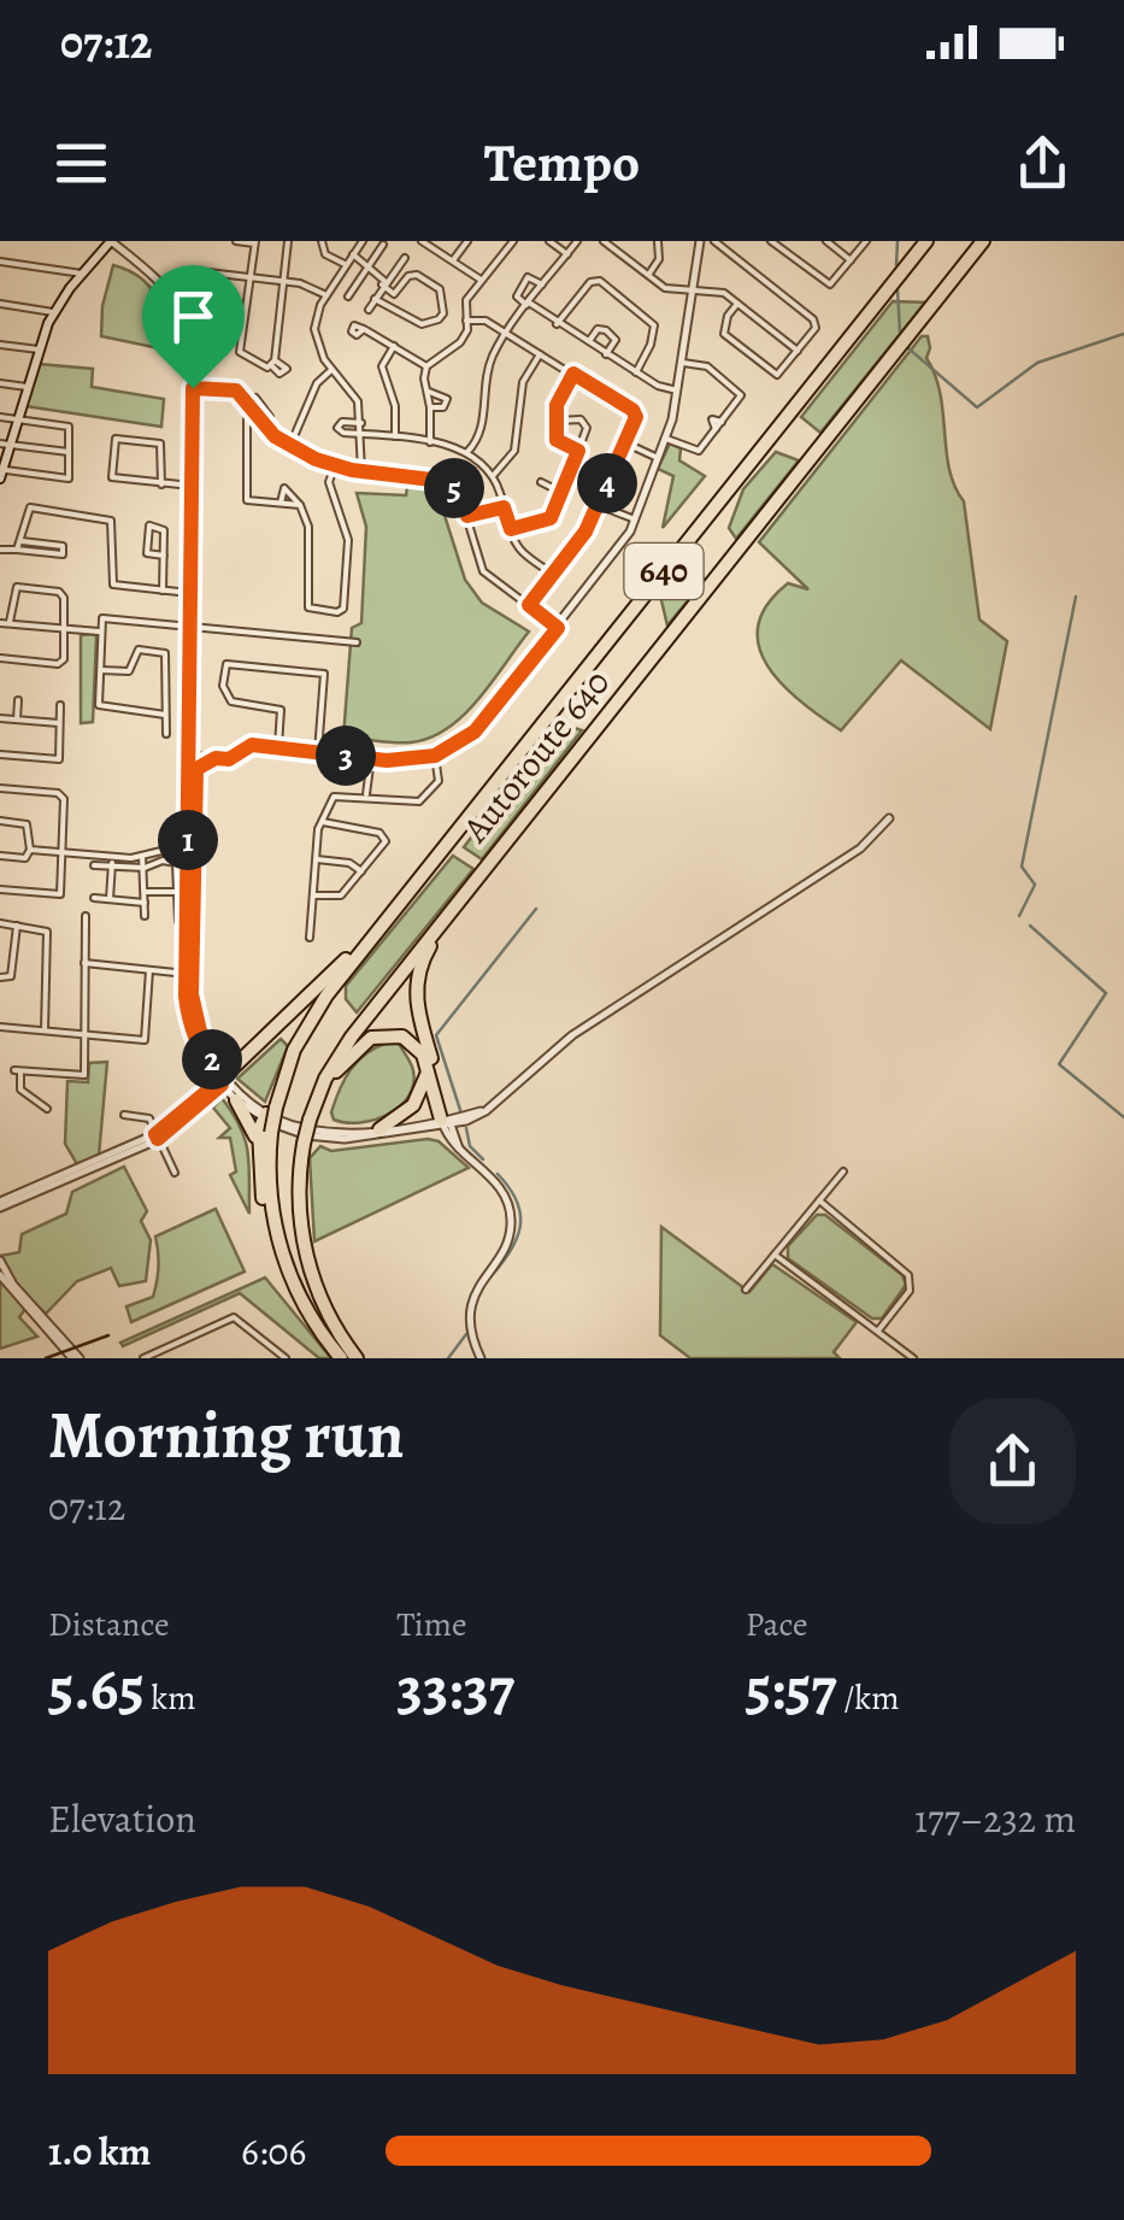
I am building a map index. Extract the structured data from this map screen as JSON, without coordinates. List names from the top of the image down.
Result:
{
  "streets": {
    "highway": ["640", "Autoroute 640"]
  },
  "page": {
    "status": "07:12",
    "header": "Tempo",
    "pins": [
      "4",
      "5",
      "3",
      "1",
      "2"
    ],
    "heading": ["Morning run", "07:12"],
    "stats": [
      ["Distance", "5.65 km"],
      ["Time", "33:37"],
      ["Pace", "5:57 /km"]
    ],
    "chart": ["Elevation", "177–232 m"],
    "list": [
      {
        "name": "1.0 km",
        "note": "6:06"
      }
    ]
  }
}
